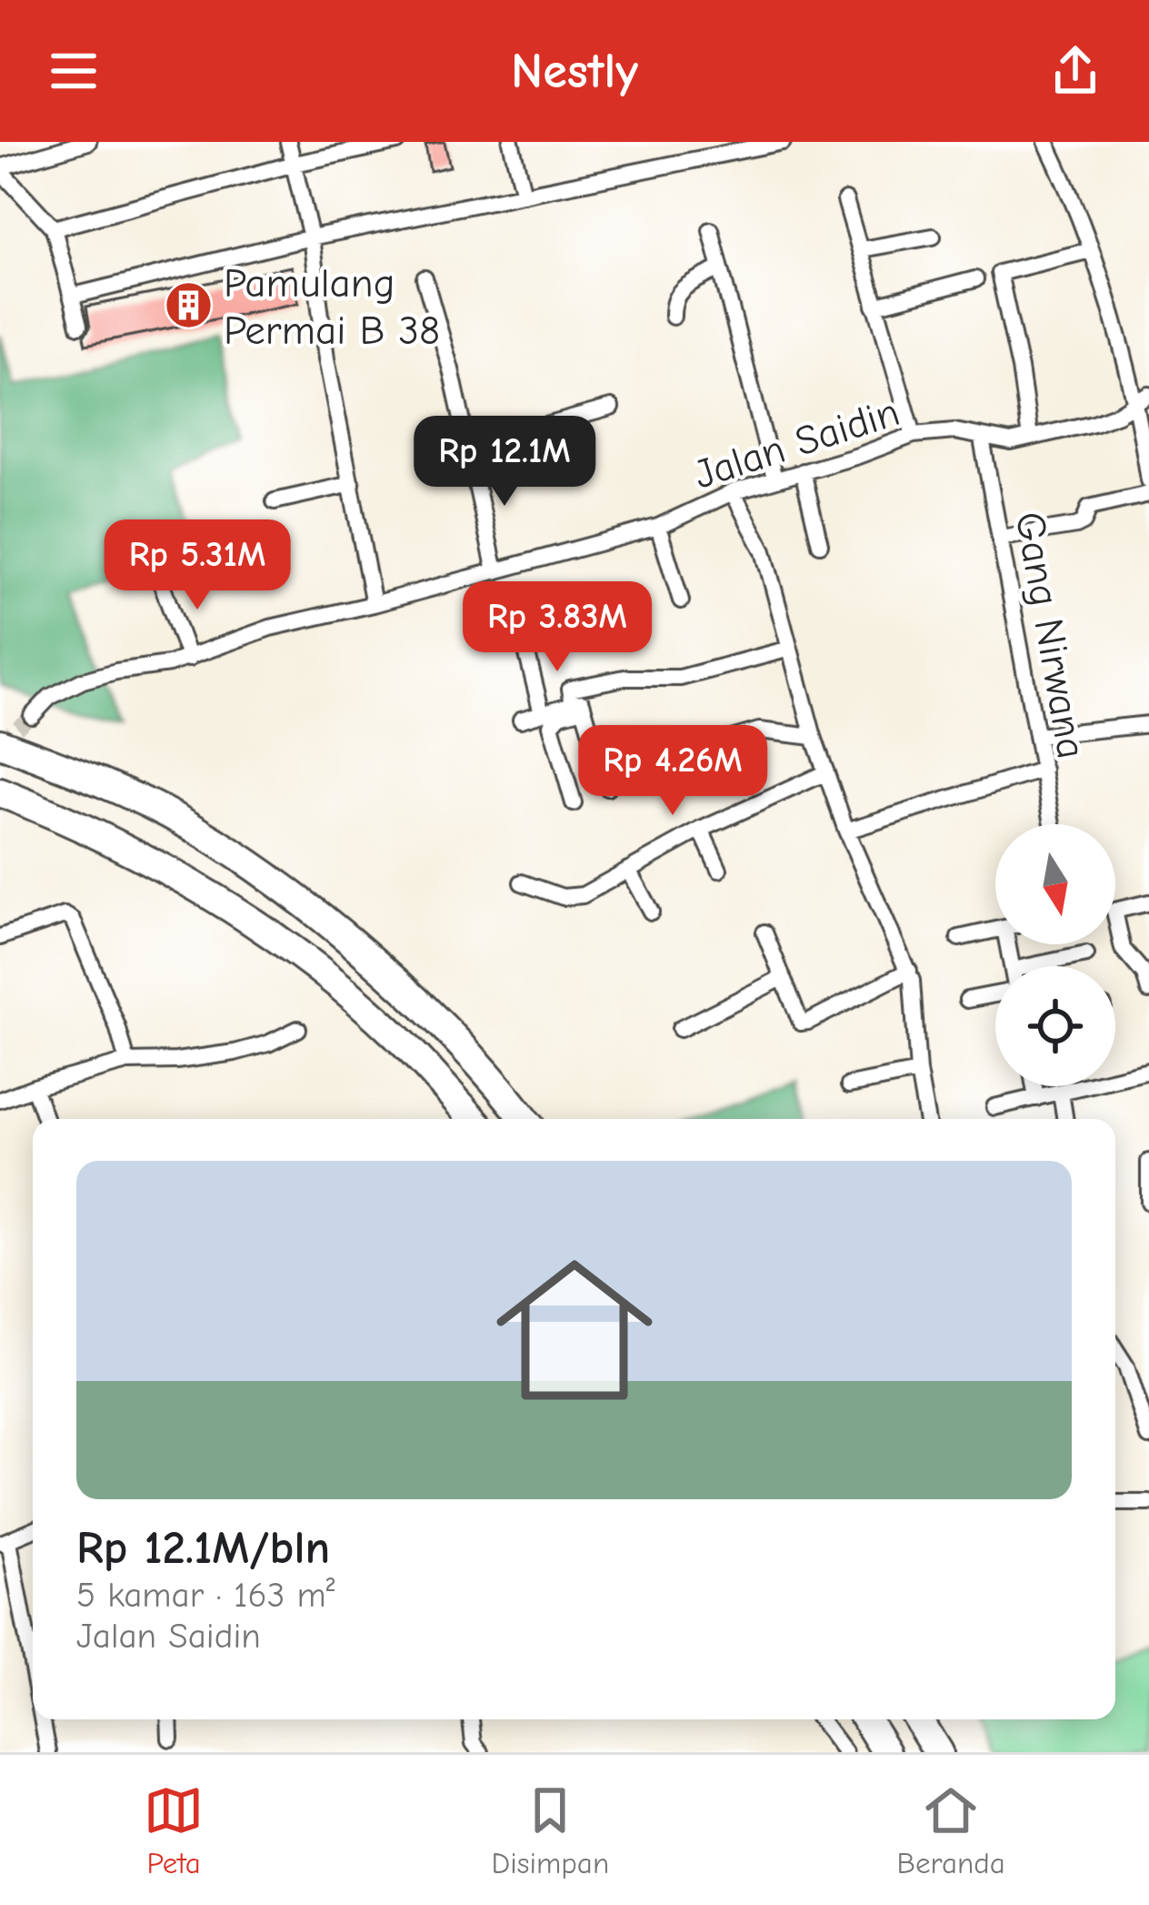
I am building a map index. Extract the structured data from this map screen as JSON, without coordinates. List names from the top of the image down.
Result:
{
  "streets": {
    "street": ["Jalan Saidin", "Gang Nirwana"]
  },
  "crossings": [
    ["Jalan Saidin", "Gang Nirwana"]
  ],
  "places": {
    "building": ["Pamulang Permai B 38"]
  },
  "north": "bottom",
  "page": {
    "header": "Nestly",
    "price": [
      "Rp 12.1M",
      "Rp 5.31M",
      "Rp 3.83M",
      "Rp 4.26M"
    ],
    "list": [
      {
        "name": "Rp 12.1M/bln",
        "note": "5 kamar · 163 m² · Jalan Saidin"
      }
    ],
    "tabs": ["Peta", "Disimpan", "Beranda"]
  }
}
